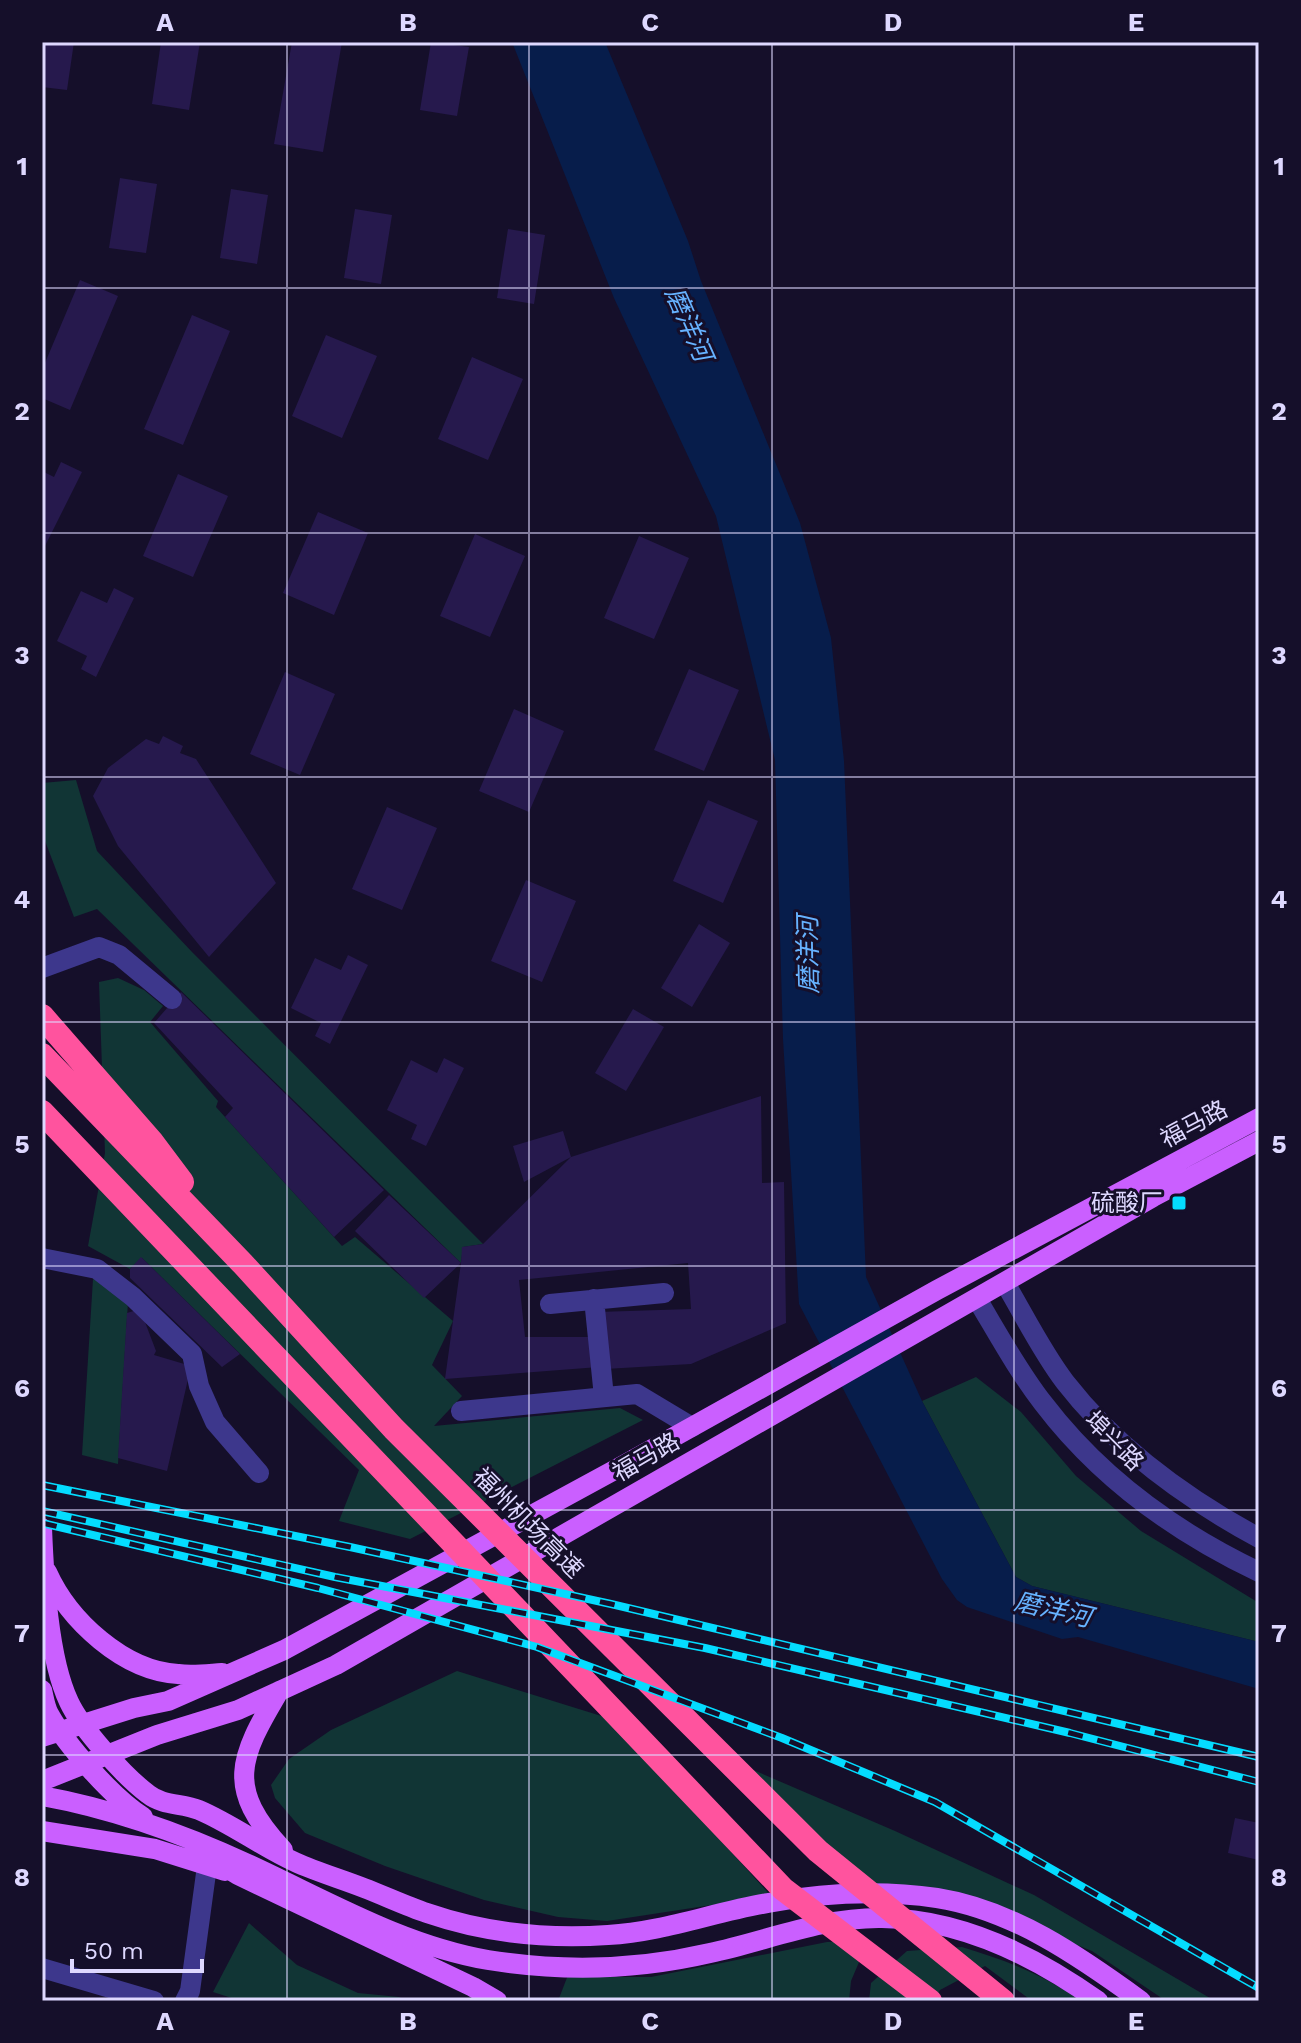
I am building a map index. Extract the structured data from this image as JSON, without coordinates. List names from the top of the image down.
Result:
{
  "streets": {
    "highway": ["福州机场高速"],
    "main road": ["福马路"],
    "street": ["埠兴路"]
  },
  "crossings": [
    ["福马路", "埠兴路"]
  ],
  "water": ["磨洋河"],
  "places": {
    "transit": ["硫酸厂"]
  },
  "scale_bar": "50 m",
  "grid": {
    "columns": [
      "A",
      "B",
      "C",
      "D",
      "E"
    ],
    "rows": [
      "1",
      "2",
      "3",
      "4",
      "5",
      "6",
      "7",
      "8"
    ]
  }
}
